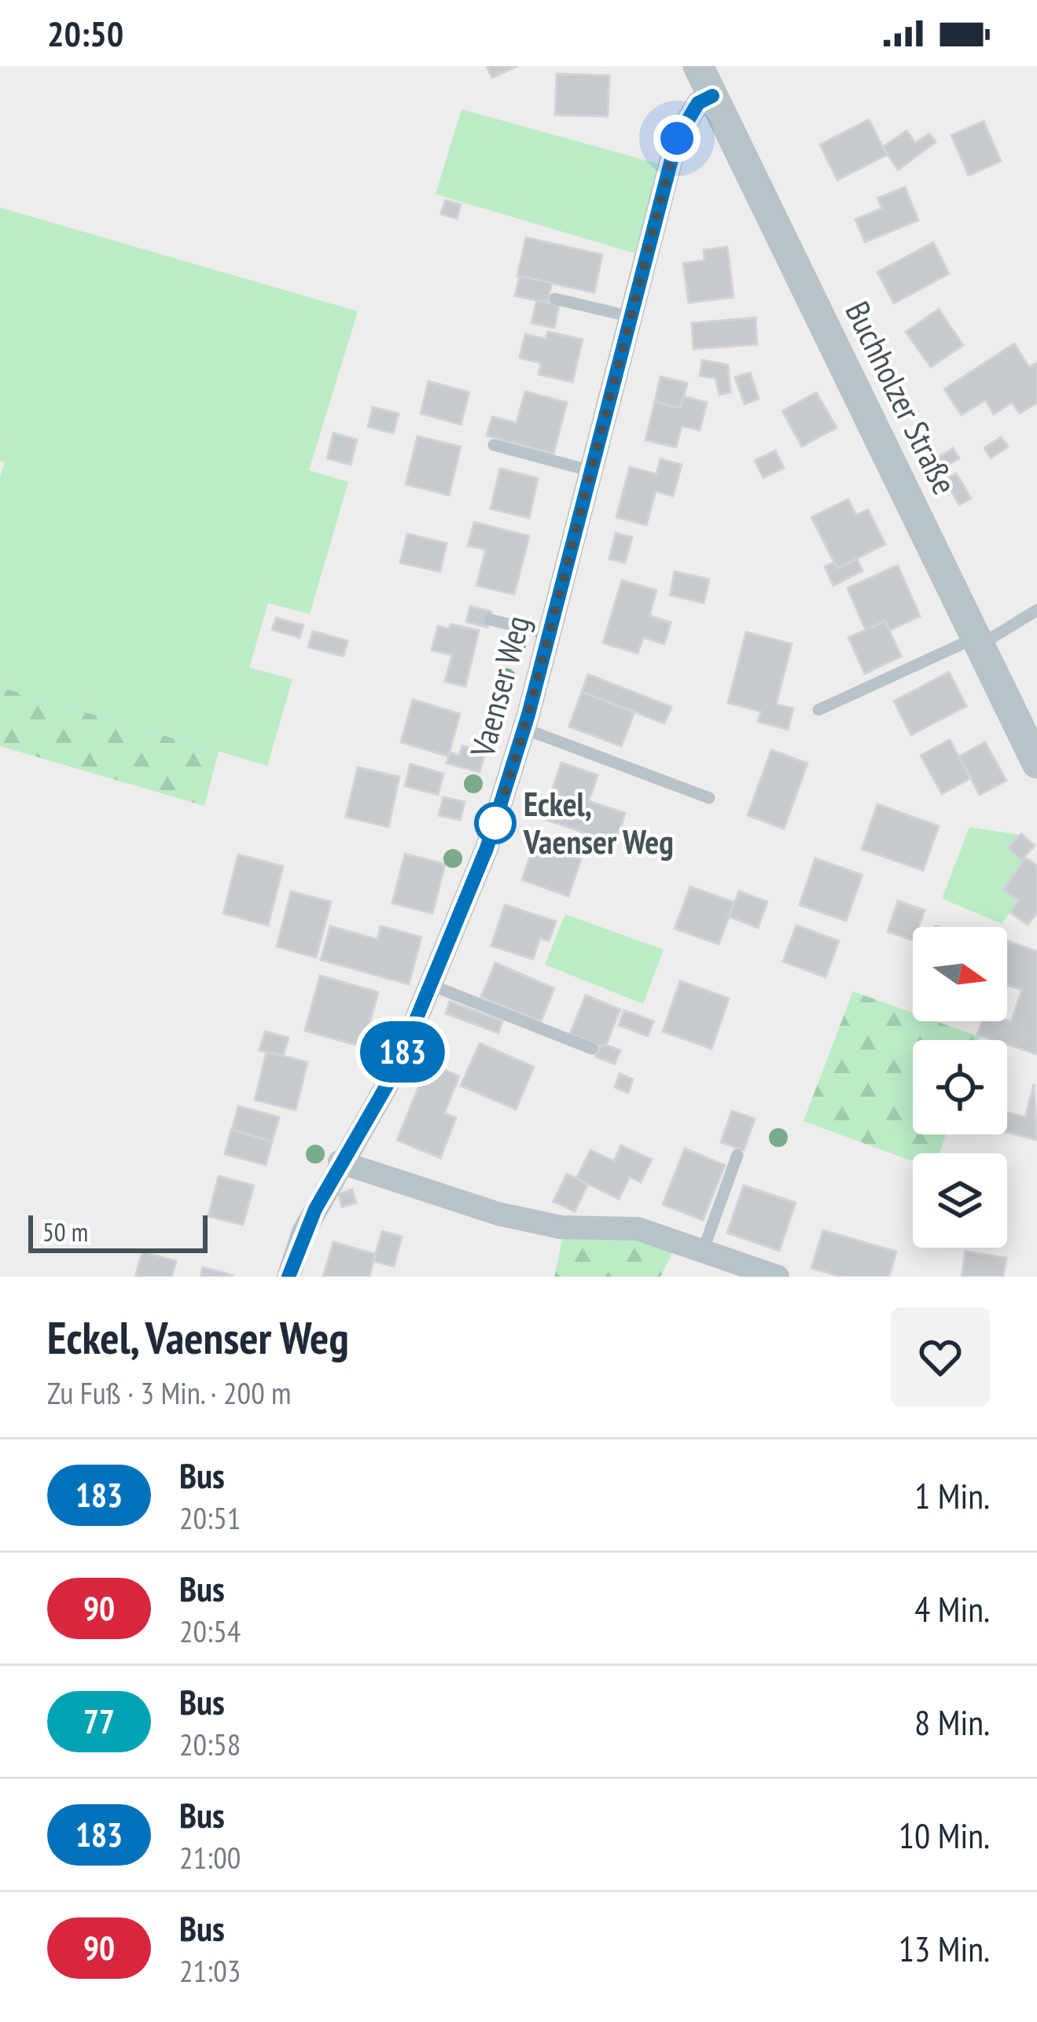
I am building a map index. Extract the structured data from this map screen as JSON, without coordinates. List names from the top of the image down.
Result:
{
  "streets": {
    "street": ["Buchholzer Straße", "Vaenser Weg"]
  },
  "crossings": [
    ["Buchholzer Straße", "Vaenser Weg"]
  ],
  "places": ["Eckel, Vaenser Weg"],
  "lines": ["bus line 183"],
  "scale_bar": "50 m",
  "north": "right",
  "page": {
    "status": "20:50",
    "on_map": "183",
    "scale": "50 m",
    "heading": ["Eckel, Vaenser Weg", "Zu Fuß · 3 Min. · 200 m"],
    "list": [
      {
        "mark": "183",
        "name": "Bus",
        "note": "20:51",
        "value": "1 Min."
      },
      {
        "mark": "90",
        "name": "Bus",
        "note": "20:54",
        "value": "4 Min."
      },
      {
        "mark": "77",
        "name": "Bus",
        "note": "20:58",
        "value": "8 Min."
      },
      {
        "mark": "183",
        "name": "Bus",
        "note": "21:00",
        "value": "10 Min."
      },
      {
        "mark": "90",
        "name": "Bus",
        "note": "21:03",
        "value": "13 Min."
      }
    ]
  }
}
